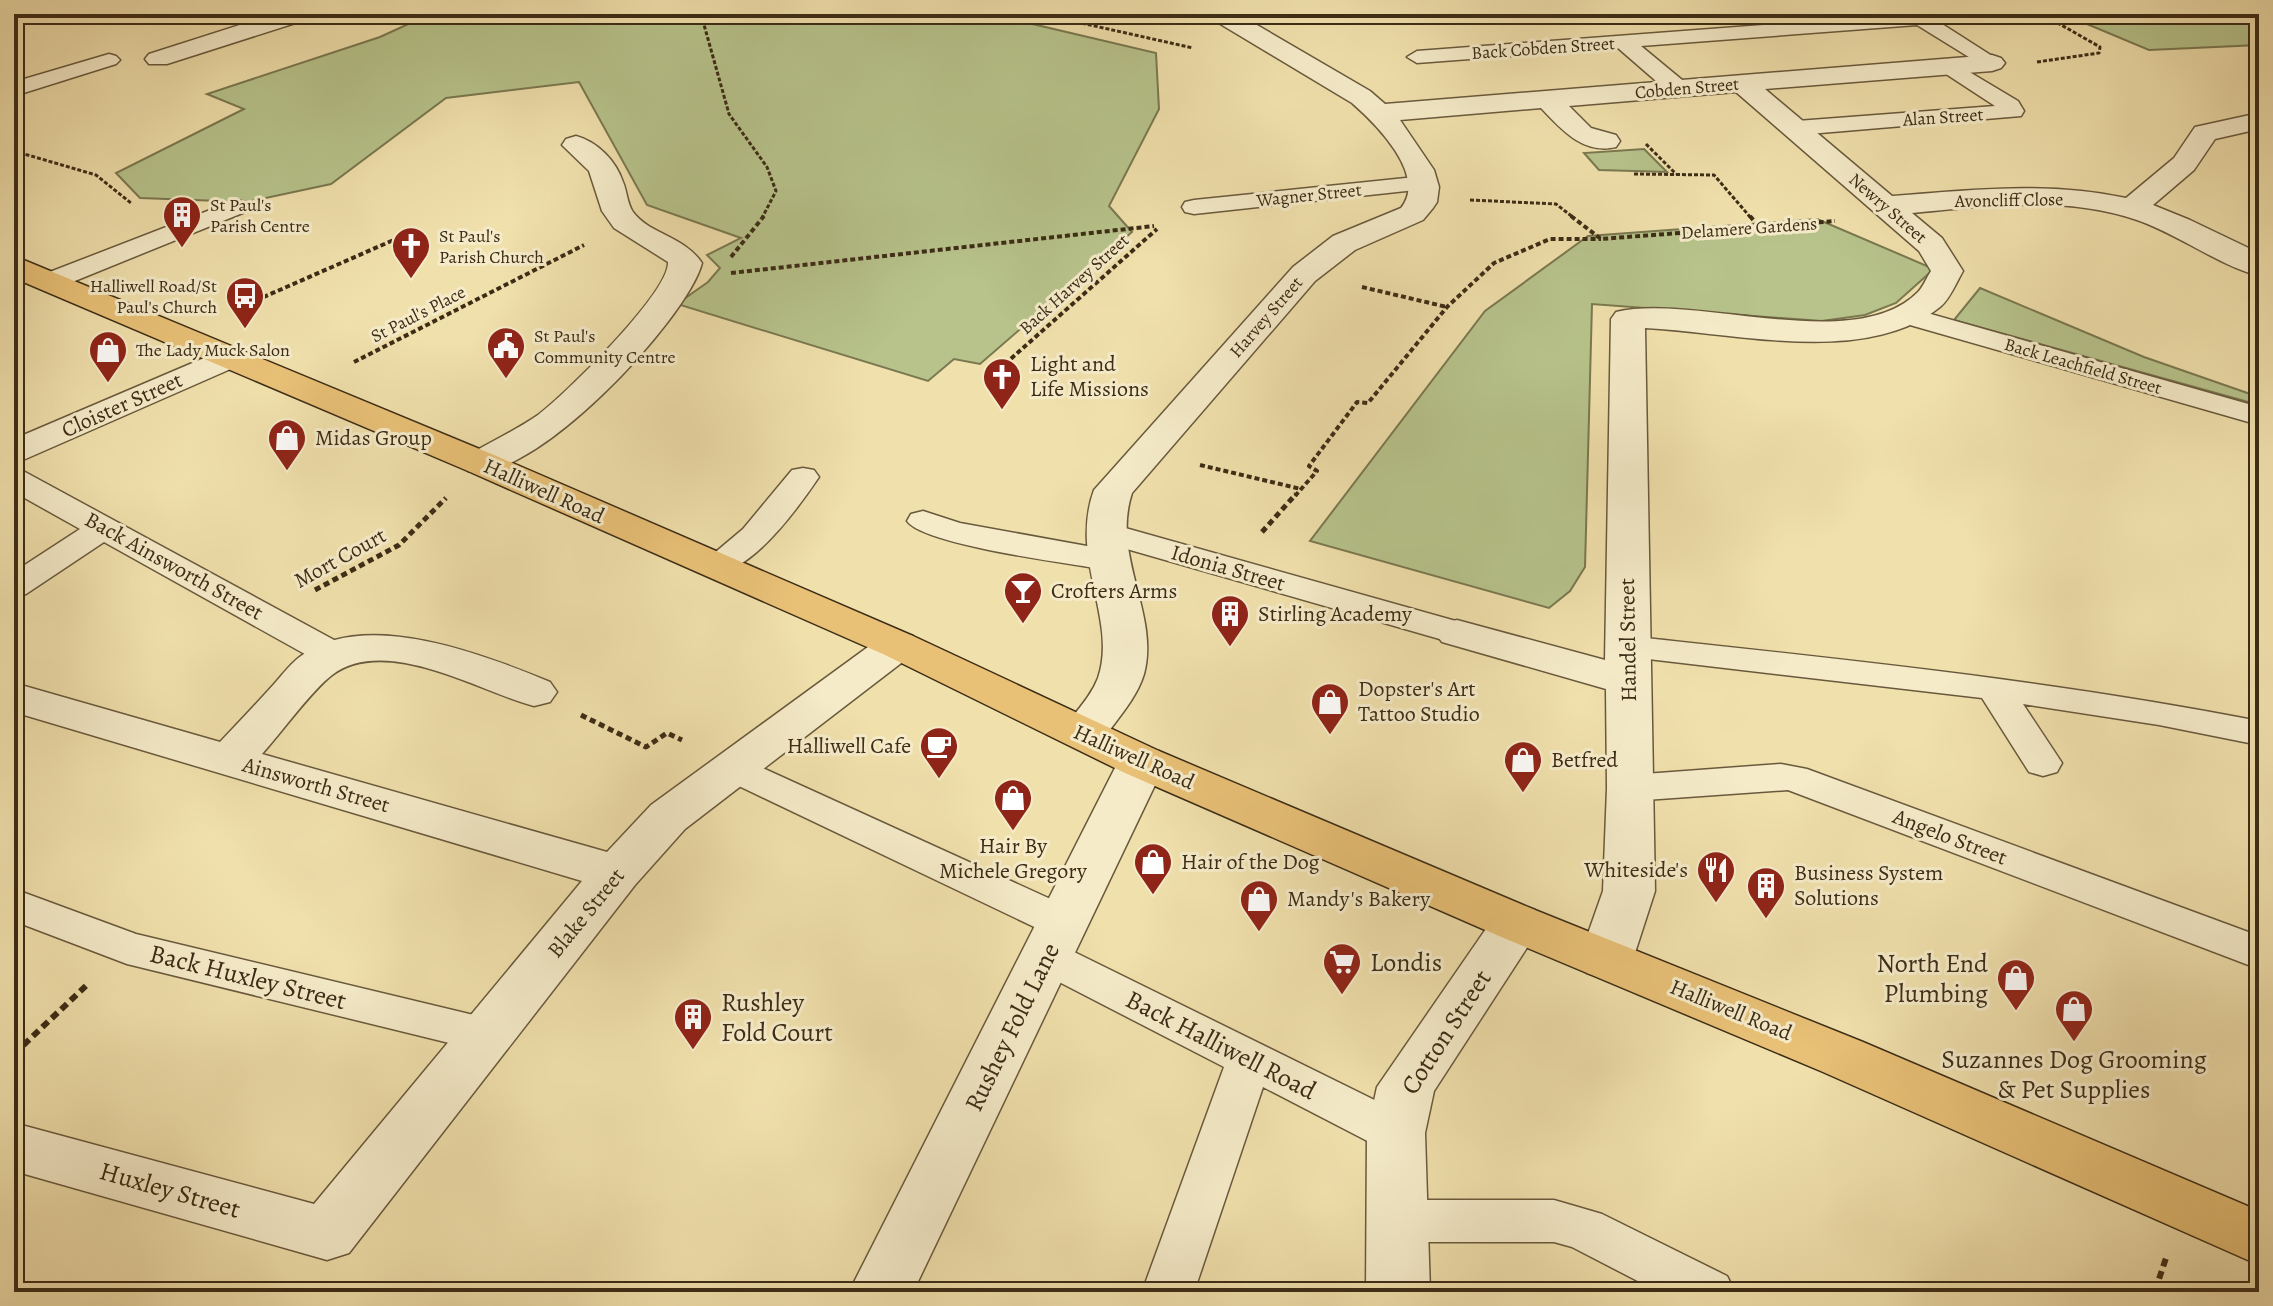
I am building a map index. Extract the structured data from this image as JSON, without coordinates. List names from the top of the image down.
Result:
{
  "streets": {
    "main road": ["Halliwell Road"],
    "street": [
      "Cobden Street",
      "Avoncliff Close",
      "Newry Street",
      "Harvey Street",
      "Cloister Street",
      "Idonia Street",
      "Handel Street",
      "Ainsworth Street",
      "Blake Street",
      "Rushey Fold Lane",
      "Cotton Street",
      "Huxley Street"
    ],
    "lane": [
      "Back Cobden Street",
      "Alan Street",
      "Wagner Street",
      "Back Leachfield Street",
      "Back Ainsworth Street",
      "Angelo Street",
      "Back Huxley Street",
      "Back Halliwell Road"
    ],
    "path": [
      "Delamere Gardens",
      "Back Harvey Street",
      "St Paul's Place",
      "Mort Court"
    ]
  },
  "crossings": [
    ["Back Cobden Street", "Cobden Street"],
    ["Cobden Street", "Alan Street"],
    ["Cobden Street", "Newry Street"],
    ["Alan Street", "Newry Street"],
    ["Wagner Street", "Harvey Street"],
    ["Avoncliff Close", "Newry Street"],
    ["Avoncliff Close", "Delamere Gardens"],
    ["Newry Street", "Delamere Gardens"],
    ["Newry Street", "Back Leachfield Street"],
    ["Newry Street", "Handel Street"],
    ["Delamere Gardens", "Idonia Street"],
    ["St Paul's Place", "Halliwell Road"],
    ["Harvey Street", "Halliwell Road"],
    ["Harvey Street", "Idonia Street"],
    ["Cloister Street", "Halliwell Road"],
    ["Halliwell Road", "Mort Court"],
    ["Halliwell Road", "Handel Street"],
    ["Halliwell Road", "Blake Street"],
    ["Halliwell Road", "Rushey Fold Lane"],
    ["Halliwell Road", "Cotton Street"],
    ["Mort Court", "Back Ainsworth Street"],
    ["Idonia Street", "Handel Street"],
    ["Handel Street", "Angelo Street"],
    ["Ainsworth Street", "Blake Street"],
    ["Blake Street", "Back Huxley Street"],
    ["Blake Street", "Back Halliwell Road"],
    ["Blake Street", "Huxley Street"],
    ["Rushey Fold Lane", "Back Halliwell Road"],
    ["Cotton Street", "Back Halliwell Road"]
  ],
  "places": {
    "building": [
      "St Paul's Parish Centre",
      "Stirling Academy",
      "Business System Solutions",
      "Rushley Fold Court"
    ],
    "church": ["St Paul's Parish Church", "Light and Life Missions"],
    "bus stop": ["Halliwell Road/St Paul's Church"],
    "public building": ["St Paul's Community Centre"],
    "shop": [
      "The Lady Muck Salon",
      "Midas Group",
      "Dopster's Art Tattoo Studio",
      "Betfred",
      "Hair By Michele Gregory",
      "Hair of the Dog",
      "Mandy's Bakery",
      "North End Plumbing",
      "Suzannes Dog Grooming & Pet Supplies"
    ],
    "bar": ["Crofters Arms"],
    "cafe": ["Halliwell Cafe"],
    "restaurant": ["Whiteside's"],
    "supermarket": ["Londis"]
  }
}
